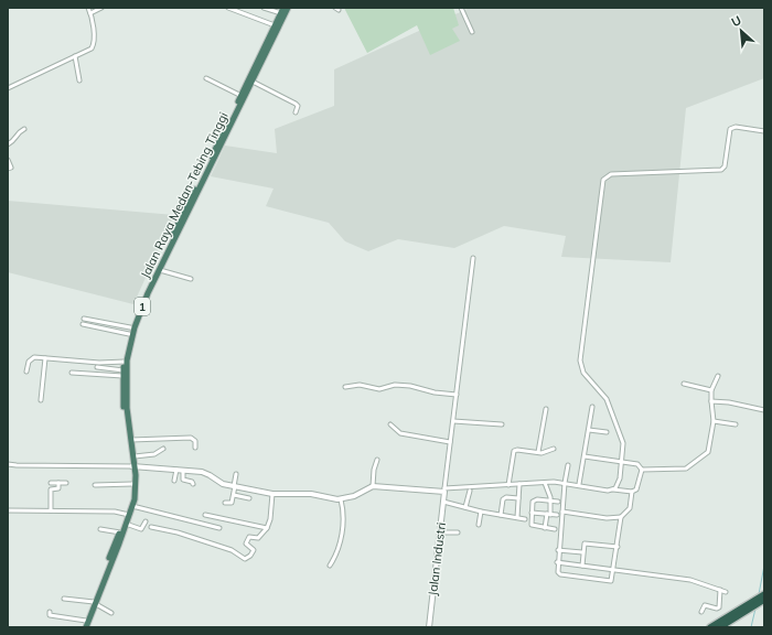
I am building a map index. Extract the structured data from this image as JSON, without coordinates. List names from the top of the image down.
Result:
{
  "streets": {
    "highway": ["Jalan Raya Medan-Tebing Tinggi", "1"],
    "street": ["Jalan Industri"]
  },
  "north": "top left"
}
